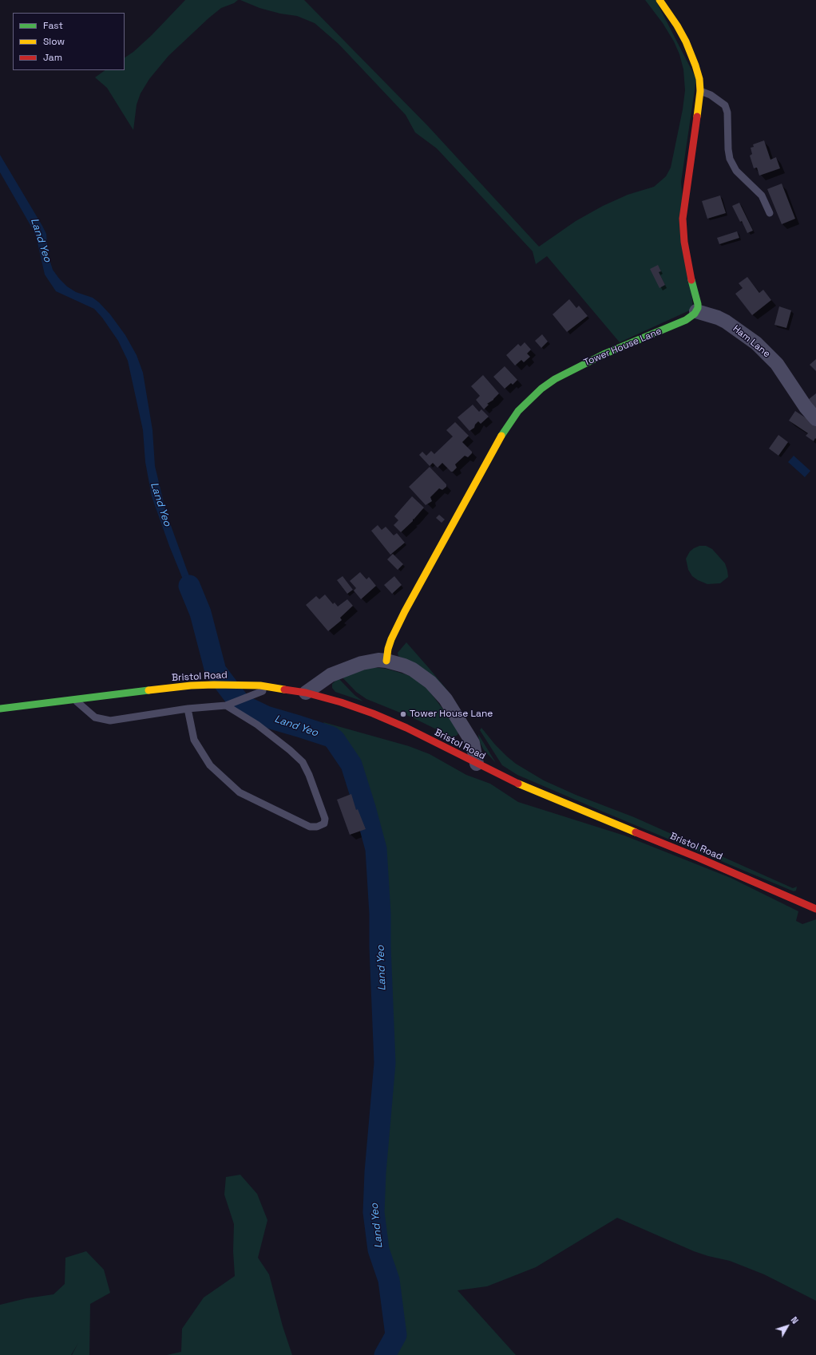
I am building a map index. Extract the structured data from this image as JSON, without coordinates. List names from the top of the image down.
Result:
{
  "streets": {
    "main road": ["Tower House Lane", "Bristol Road"],
    "street": ["Ham Lane"]
  },
  "crossings": [
    ["Ham Lane", "Tower House Lane"]
  ],
  "water": ["Land Yeo"],
  "places": ["Tower House Lane"],
  "legend": ["Fast", "Slow", "Jam"],
  "north": "top right"
}
